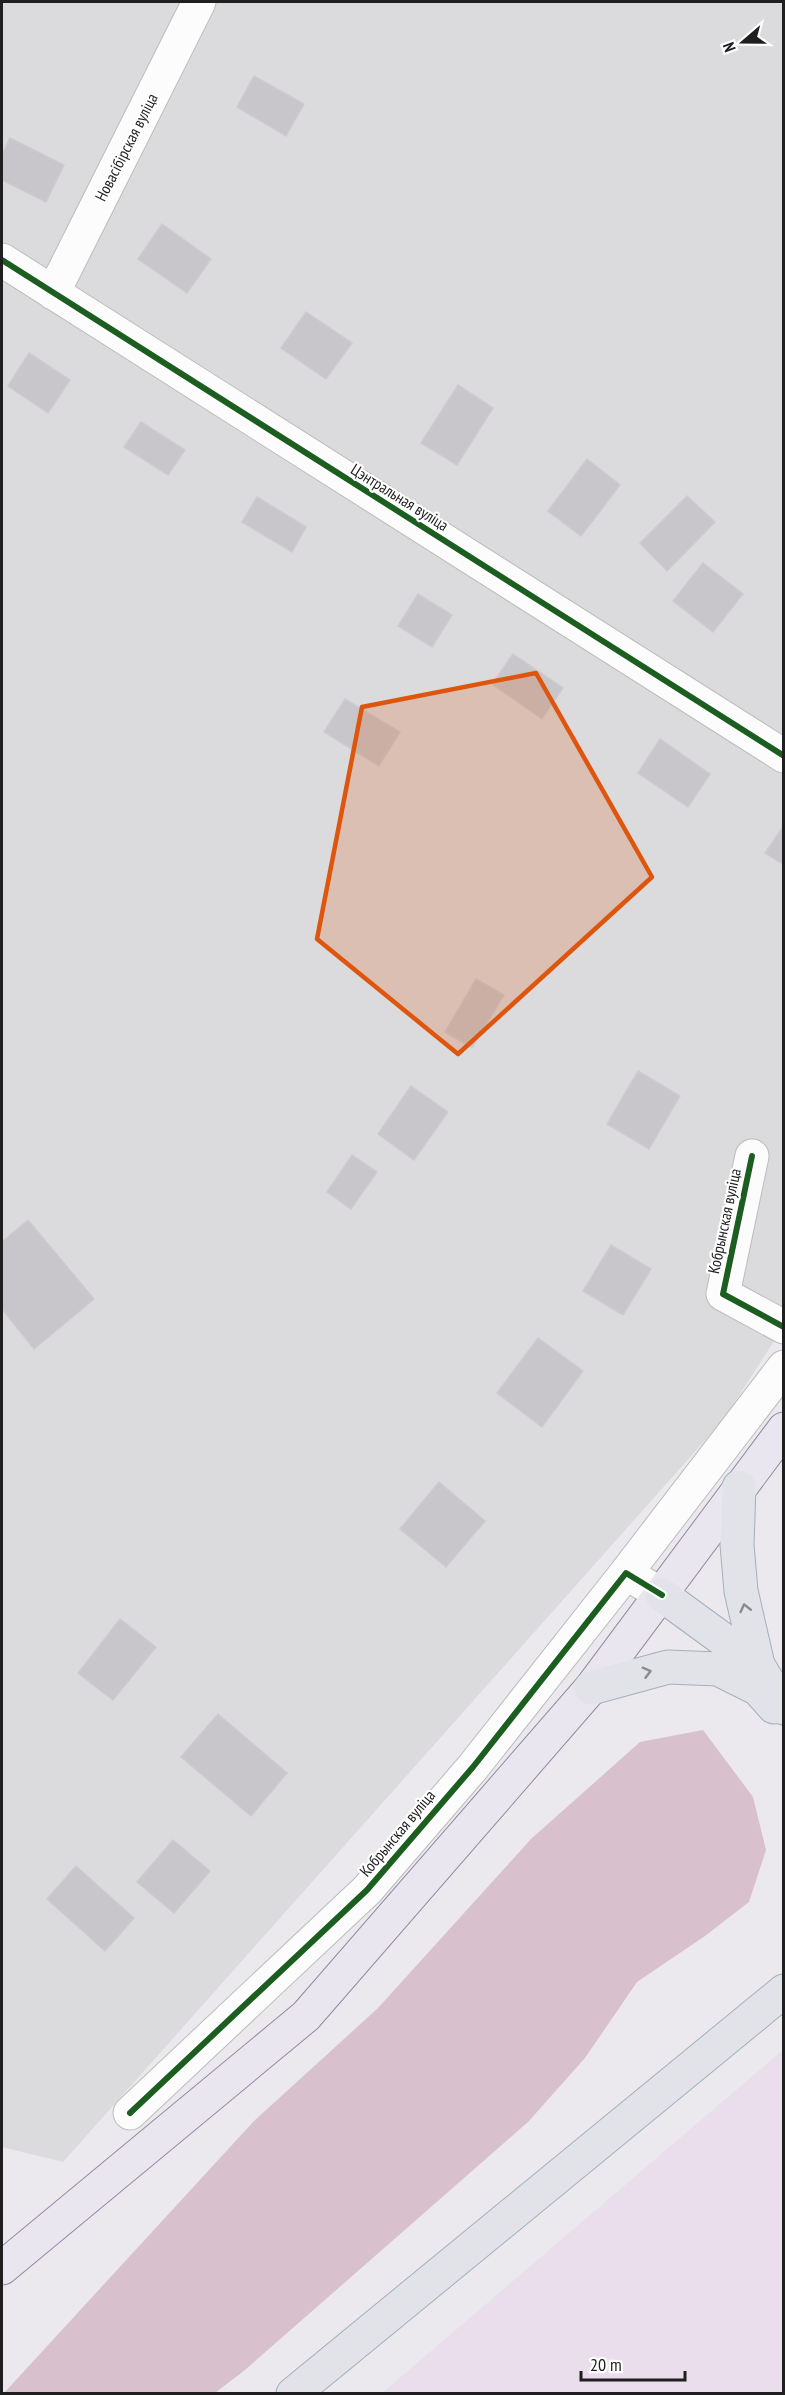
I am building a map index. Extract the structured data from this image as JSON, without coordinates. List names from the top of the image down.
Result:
{
  "streets": {
    "street": ["Новасібірская вуліца", "Цэнтральная вуліца", "Кобрынская вуліца"]
  },
  "crossings": [
    ["Новасібірская вуліца", "Цэнтральная вуліца"]
  ],
  "scale_bar": "20 m",
  "north": "left"
}
